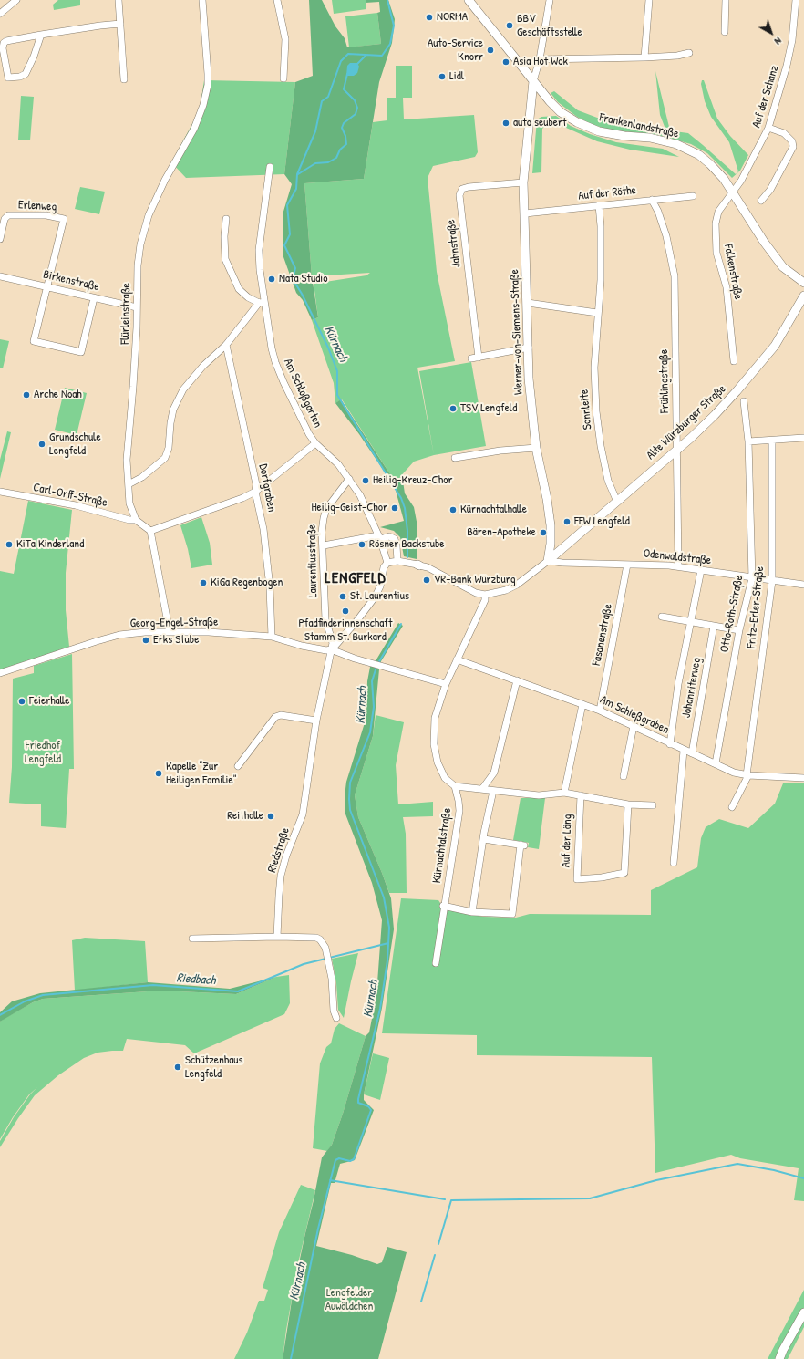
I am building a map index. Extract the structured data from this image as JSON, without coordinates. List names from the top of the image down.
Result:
{
  "streets": {
    "street": [
      "Auf der Schanz",
      "Frankenlandstraße",
      "Auf der Röthe",
      "Erlenweg",
      "Jahnstraße",
      "Falkenstraße",
      "Birkenstraße",
      "Flürleinstraße",
      "Werner-von-Siemens-Straße",
      "Frühlingstraße",
      "Am Schloßgarten",
      "Sonnleite",
      "Alte Würzburger Straße",
      "Dorfgraben",
      "Carl-Orff-Straße",
      "Odenwaldstraße",
      "Laurentiusstraße",
      "Fritz-Erler-Straße",
      "Otto-Roth-Straße",
      "Georg-Engel-Straße",
      "Fasanenstraße",
      "Johanniterweg",
      "Am Schießgraben",
      "Auf der Läng",
      "Kürnachtalstraße",
      "Riedstraße"
    ]
  },
  "crossings": [
    ["Auf der Schanz", "Frankenlandstraße"],
    ["Auf der Schanz", "Falkenstraße"],
    ["Frankenlandstraße", "Falkenstraße"],
    ["Frankenlandstraße", "Werner-von-Siemens-Straße"],
    ["Auf der Röthe", "Werner-von-Siemens-Straße"],
    ["Auf der Röthe", "Frühlingstraße"],
    ["Auf der Röthe", "Sonnleite"],
    ["Erlenweg", "Birkenstraße"],
    ["Jahnstraße", "Werner-von-Siemens-Straße"],
    ["Birkenstraße", "Flürleinstraße"],
    ["Flürleinstraße", "Carl-Orff-Straße"],
    ["Werner-von-Siemens-Straße", "Alte Würzburger Straße"],
    ["Werner-von-Siemens-Straße", "Odenwaldstraße"],
    ["Frühlingstraße", "Alte Würzburger Straße"],
    ["Frühlingstraße", "Odenwaldstraße"],
    ["Am Schloßgarten", "Laurentiusstraße"],
    ["Sonnleite", "Alte Würzburger Straße"],
    ["Alte Würzburger Straße", "Odenwaldstraße"],
    ["Dorfgraben", "Georg-Engel-Straße"],
    ["Odenwaldstraße", "Fritz-Erler-Straße"],
    ["Odenwaldstraße", "Otto-Roth-Straße"],
    ["Odenwaldstraße", "Fasanenstraße"],
    ["Laurentiusstraße", "Georg-Engel-Straße"],
    ["Laurentiusstraße", "Riedstraße"],
    ["Fritz-Erler-Straße", "Am Schießgraben"],
    ["Otto-Roth-Straße", "Am Schießgraben"],
    ["Georg-Engel-Straße", "Riedstraße"],
    ["Fasanenstraße", "Am Schießgraben"],
    ["Johanniterweg", "Am Schießgraben"]
  ],
  "districts": ["LENGFELD"],
  "water": ["Kürnach", "Riedbach"],
  "parks": ["Friedhof Lengfeld", "Lengfelder Auwäldchen"],
  "places": [
    "NORMA",
    "BBV Geschäftsstelle",
    "Auto-Service Knorr",
    "Asia Hot Wok",
    "Lidl",
    "auto seubert",
    "Nata Studio",
    "Arche Noah",
    "TSV Lengfeld",
    "Grundschule Lengfeld",
    "Heilig-Kreuz-Chor",
    "Heilig-Geist-Chor",
    "Kürnachtalhalle",
    "FFW Lengfeld",
    "Bären-Apotheke",
    "KiTa Kinderland",
    "Rösner Backstube",
    "VR-Bank Würzburg",
    "KiGa Regenbogen",
    "St. Laurentius",
    "Pfadfinderinnenschaft Stamm St. Burkard",
    "Erks Stube",
    "Feierhalle",
    "Kapelle \"Zur Heiligen Familie\"",
    "Reithalle",
    "Schützenhaus Lengfeld"
  ],
  "north": "bottom right"
}
